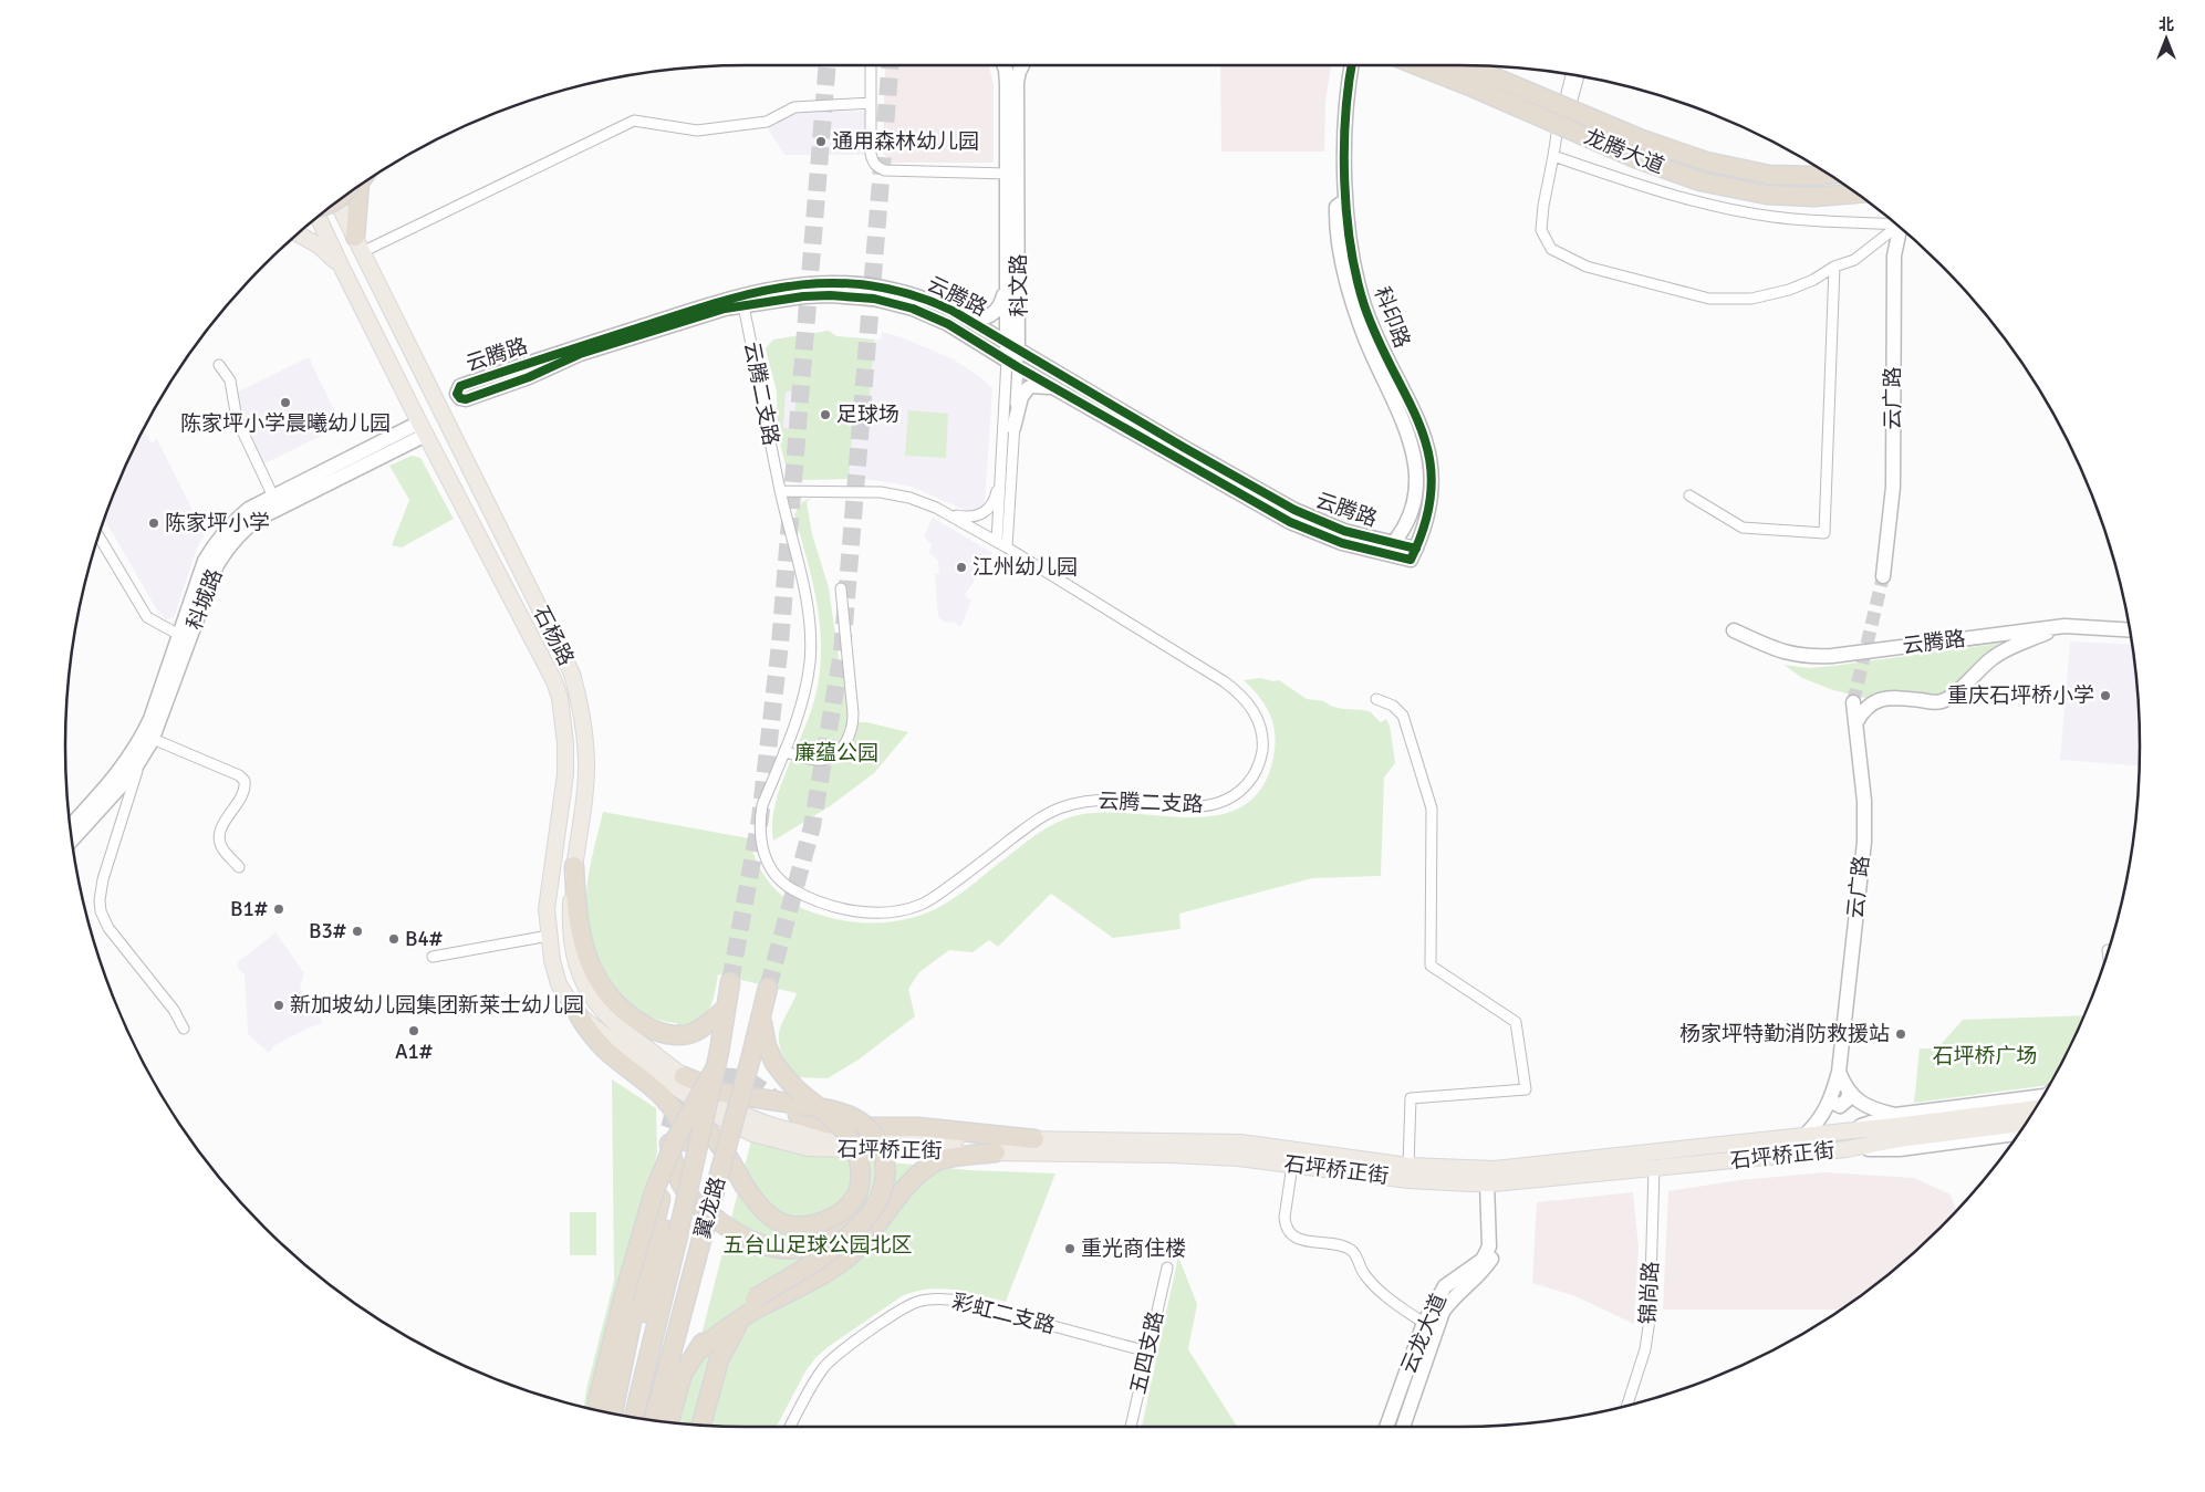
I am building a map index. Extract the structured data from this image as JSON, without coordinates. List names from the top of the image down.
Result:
{
  "streets": {
    "highway": ["龙腾大道", "翼龙路"],
    "main road": ["石杨路", "石坪桥正街"],
    "street": [
      "科文路",
      "云腾路",
      "科印路",
      "云腾二支路",
      "云广路",
      "科城路",
      "锦尚路",
      "彩虹二支路",
      "云龙大道",
      "五四支路"
    ]
  },
  "crossings": [
    ["科文路", "云腾路"],
    ["科文路", "云腾二支路"],
    ["云腾路", "科印路"],
    ["云腾路", "云腾二支路"],
    ["云广路", "石坪桥正街"],
    ["科城路", "石杨路"],
    ["石杨路", "石坪桥正街"],
    ["石坪桥正街", "锦尚路"],
    ["石坪桥正街", "云龙大道"],
    ["彩虹二支路", "五四支路"]
  ],
  "parks": ["廉蕴公园", "石坪桥广场", "五台山足球公园北区"],
  "places": [
    "通用森林幼儿园",
    "陈家坪小学晨曦幼儿园",
    "足球场",
    "陈家坪小学",
    "江州幼儿园",
    "重庆石坪桥小学",
    "B1#",
    "B3#",
    "B4#",
    "新加坡幼儿园集团新莱士幼儿园",
    "A1#",
    "杨家坪特勤消防救援站",
    "重光商住楼"
  ],
  "north": "top"
}
